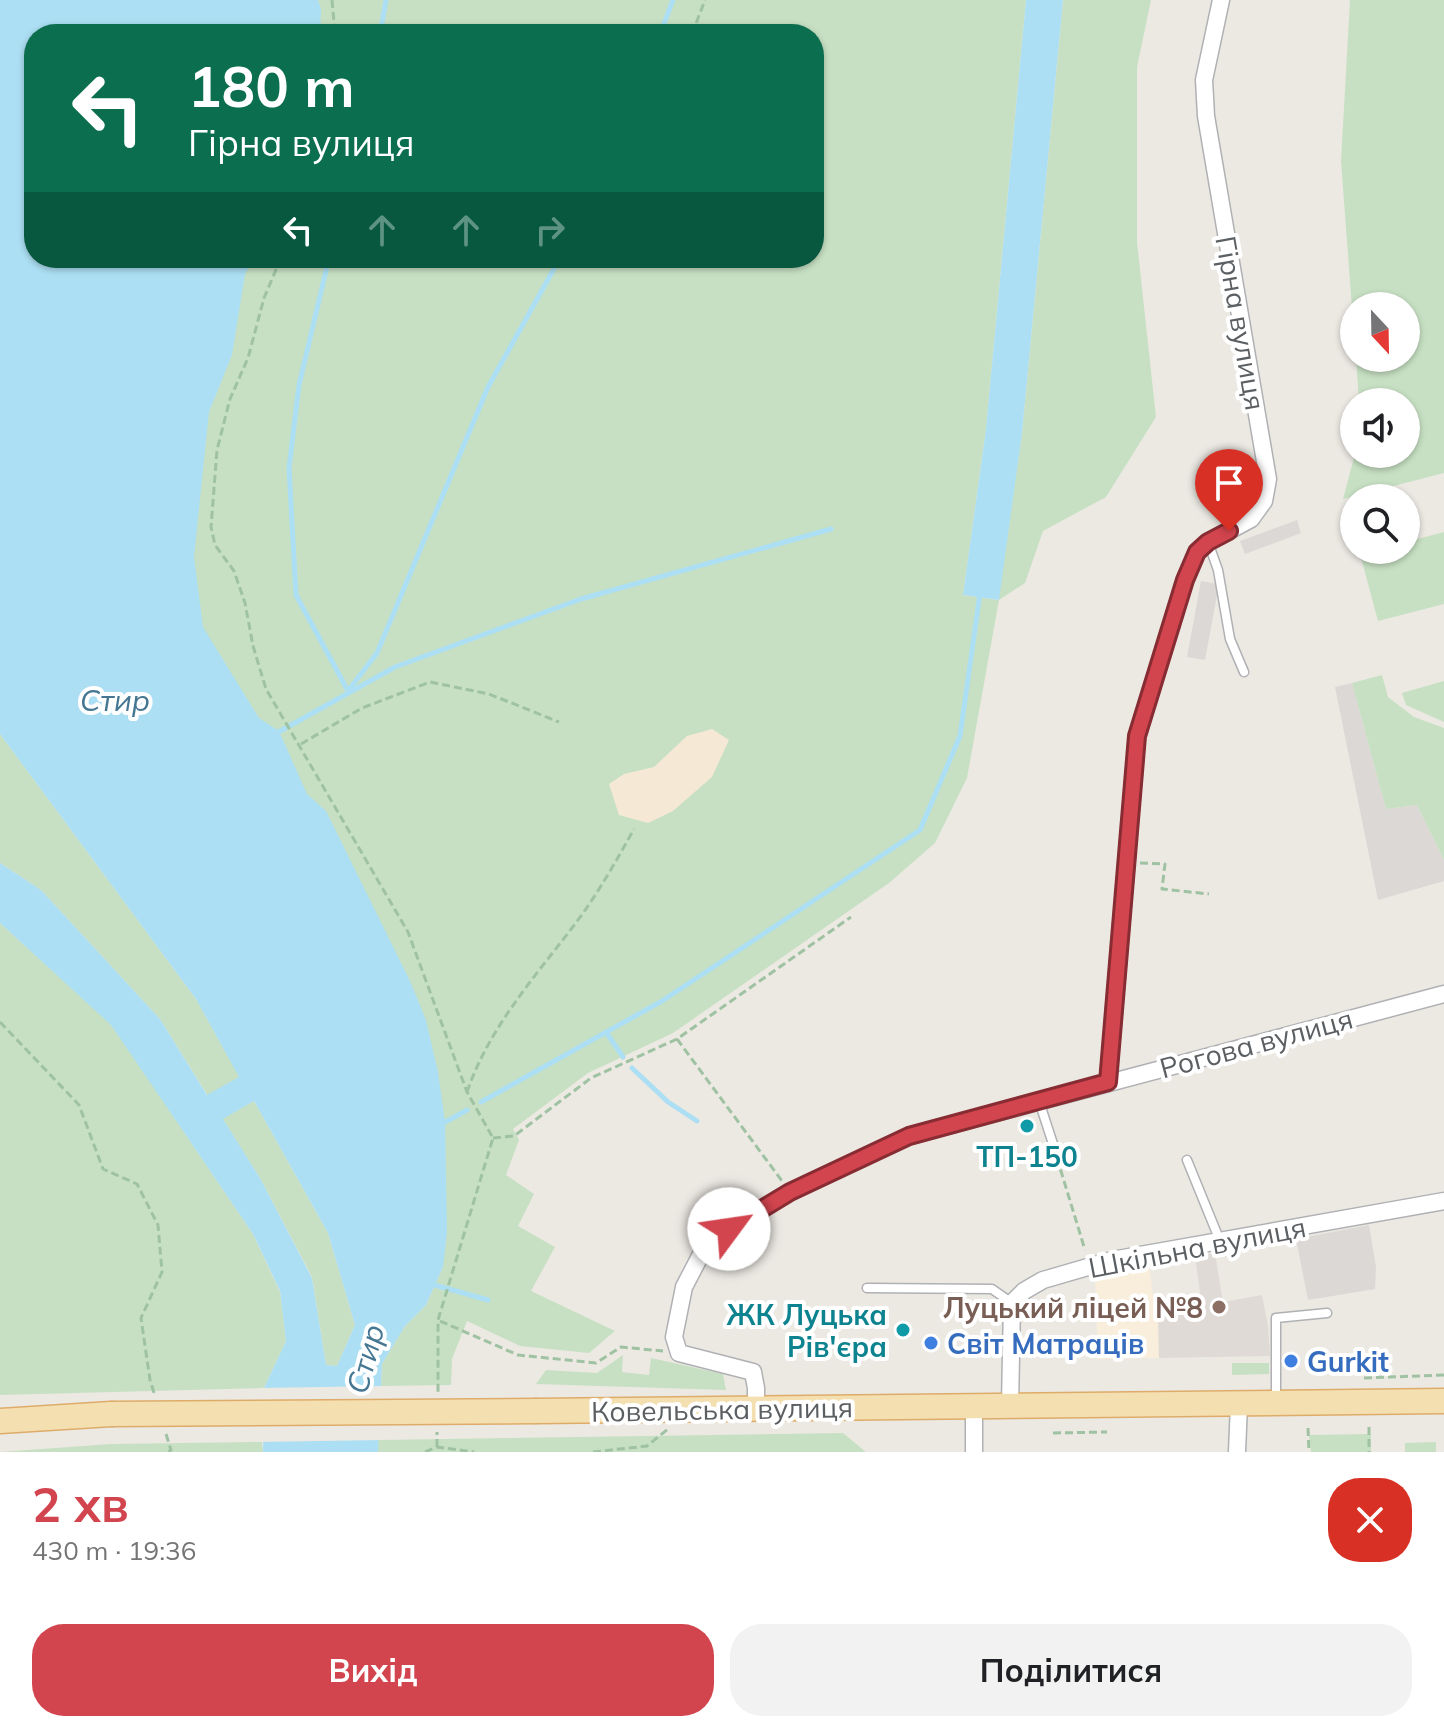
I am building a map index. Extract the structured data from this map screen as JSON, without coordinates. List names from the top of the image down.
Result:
{
  "streets": {
    "main road": ["Ковельська вулиця"],
    "street": ["Гірна вулиця", "Рогова вулиця", "Шкільна вулиця"]
  },
  "crossings": [
    ["Гірна вулиця", "Рогова вулиця"]
  ],
  "water": ["Стир"],
  "places": [
    "ТП-150",
    "Луцький ліцей №8",
    "ЖК Луцька Рів'єра",
    "Світ Матраців",
    "Gurkit"
  ],
  "north": "bottom",
  "page": {
    "turn": ["180 m", "Гірна вулиця"],
    "heading": ["2 хв", "430 m · 19:36"],
    "buttons": ["Вихід", "Поділитися"]
  }
}
